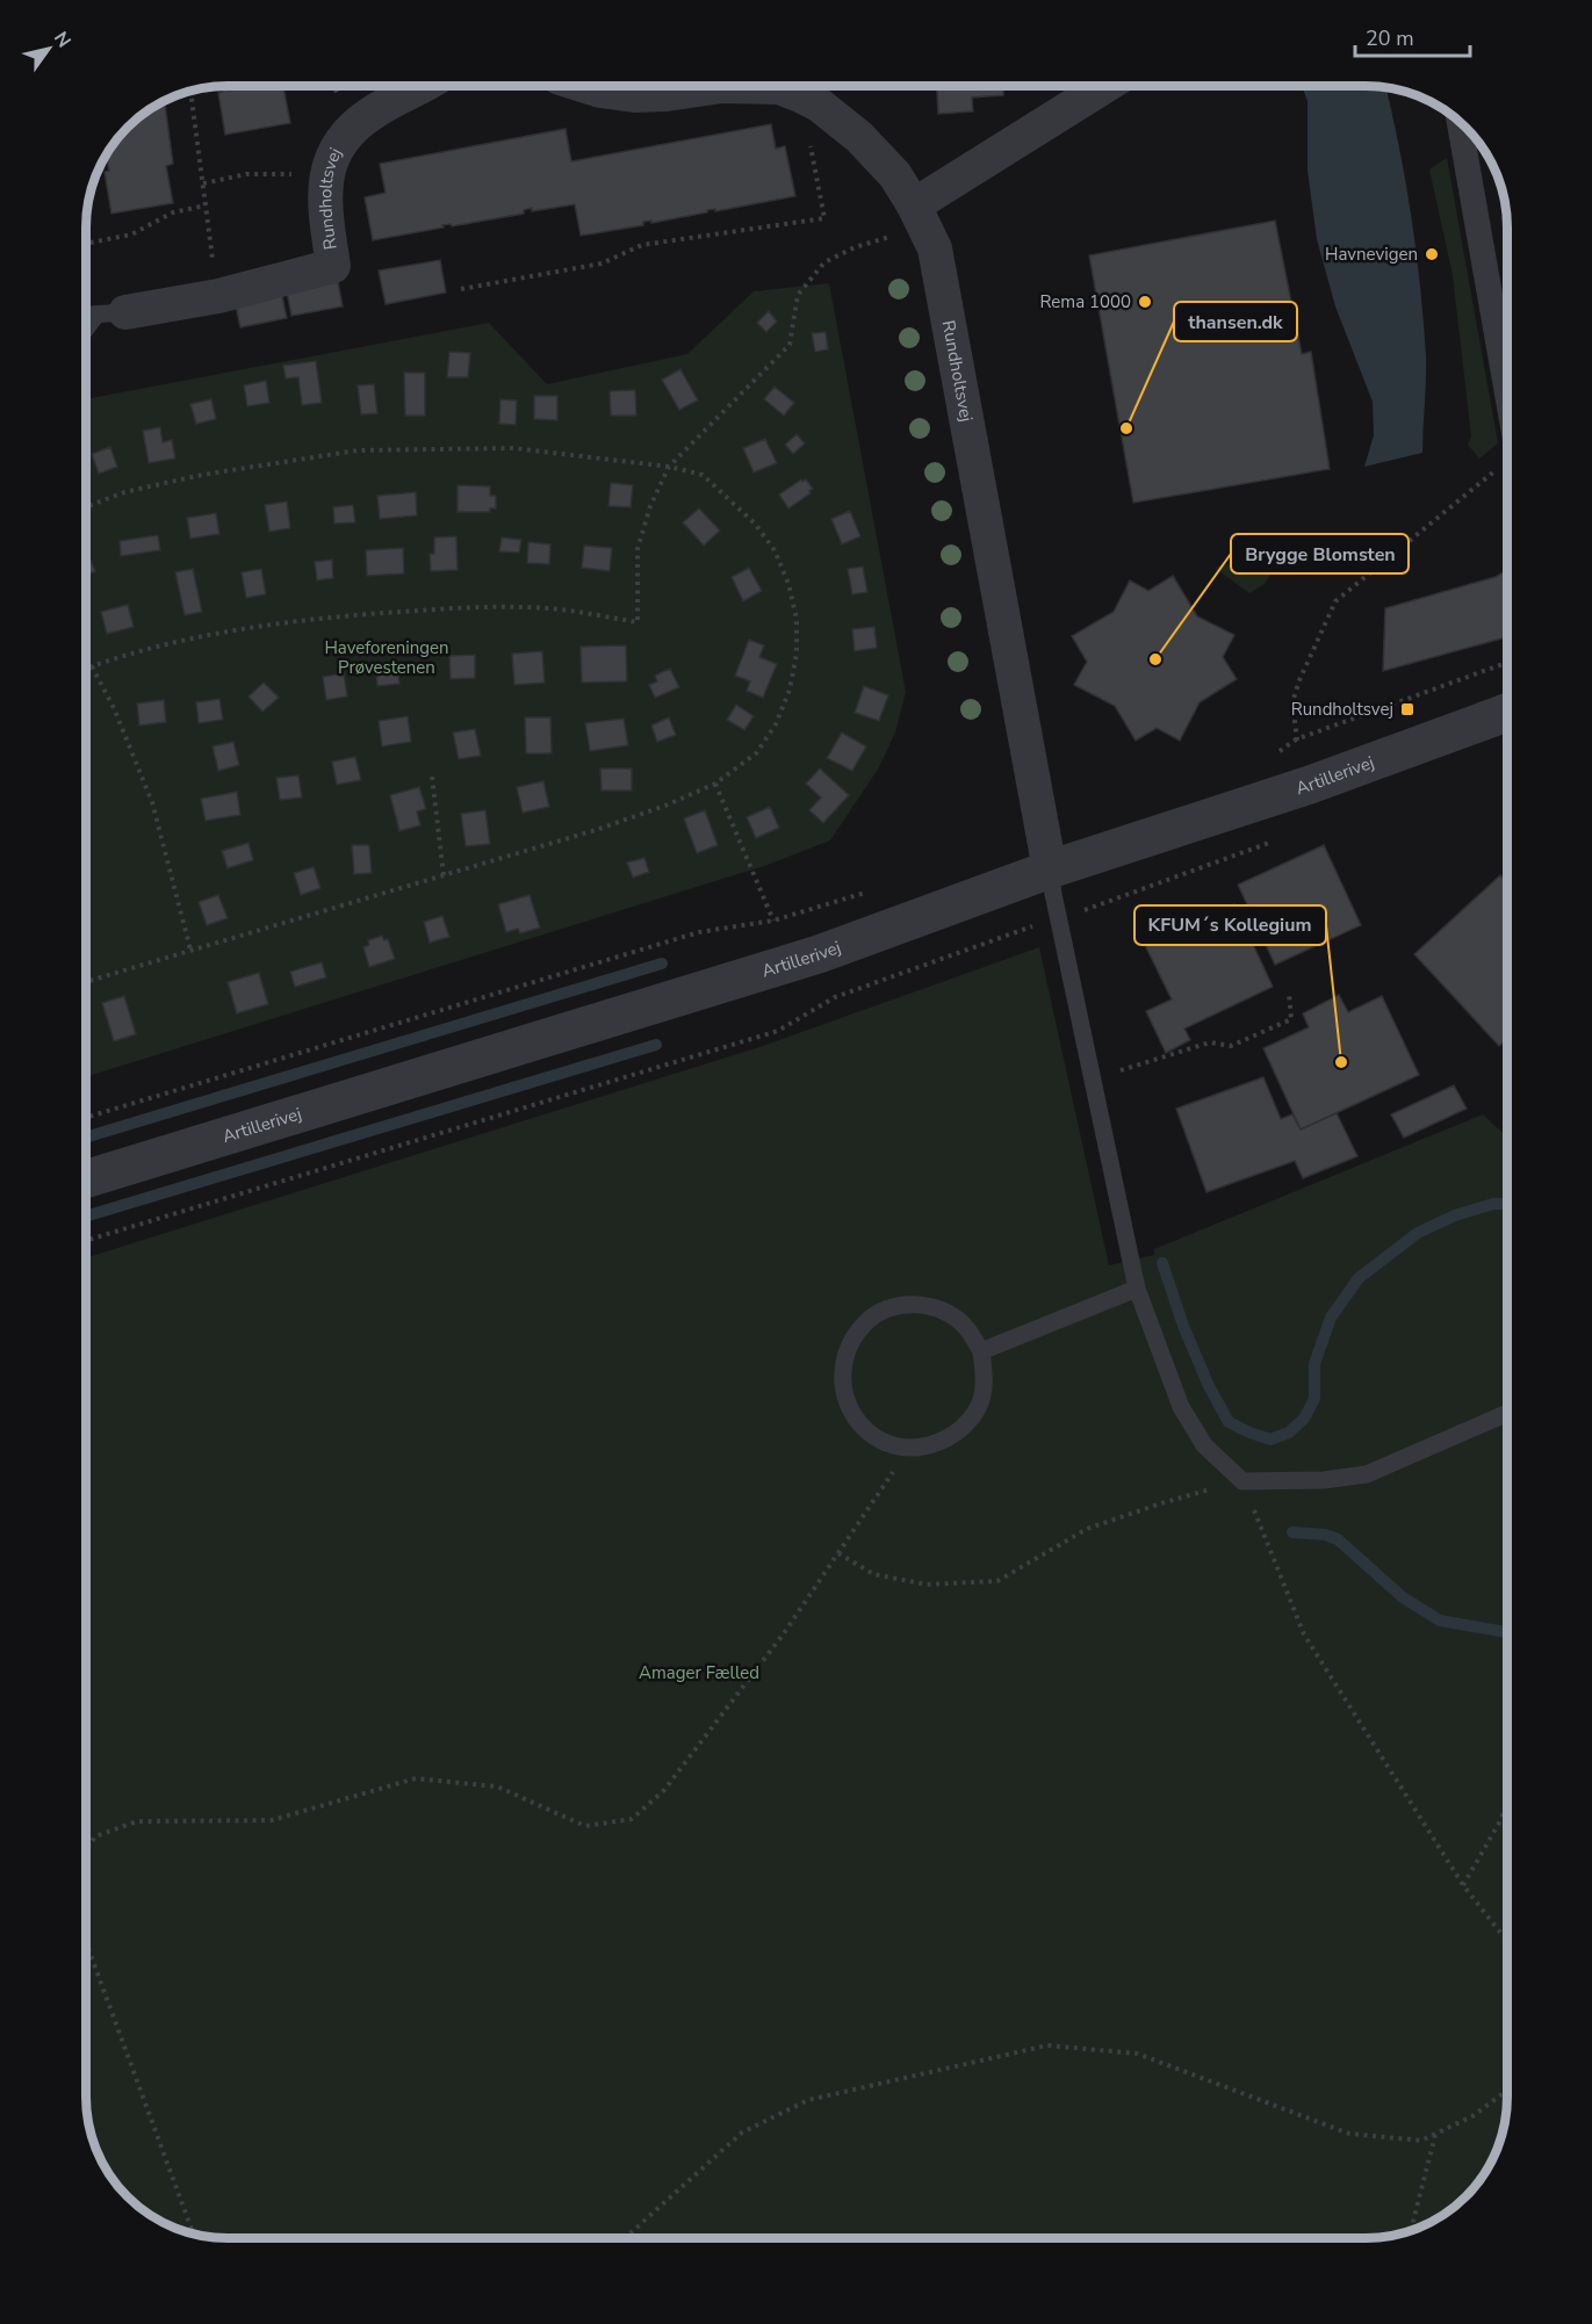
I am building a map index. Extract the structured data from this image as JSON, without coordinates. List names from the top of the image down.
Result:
{
  "streets": {
    "street": ["Rundholtsvej", "Artillerivej"]
  },
  "crossings": [
    ["Rundholtsvej", "Artillerivej"]
  ],
  "parks": ["Haveforeningen Prøvestenen", "Amager Fælled"],
  "places": {
    "other": [
      "Havnevigen",
      "Rema 1000",
      "thansen.dk",
      "Brygge Blomsten",
      "KFUM´s Kollegium"
    ],
    "transit": ["Rundholtsvej"]
  },
  "scale_bar": "20 m",
  "north": "top right"
}
